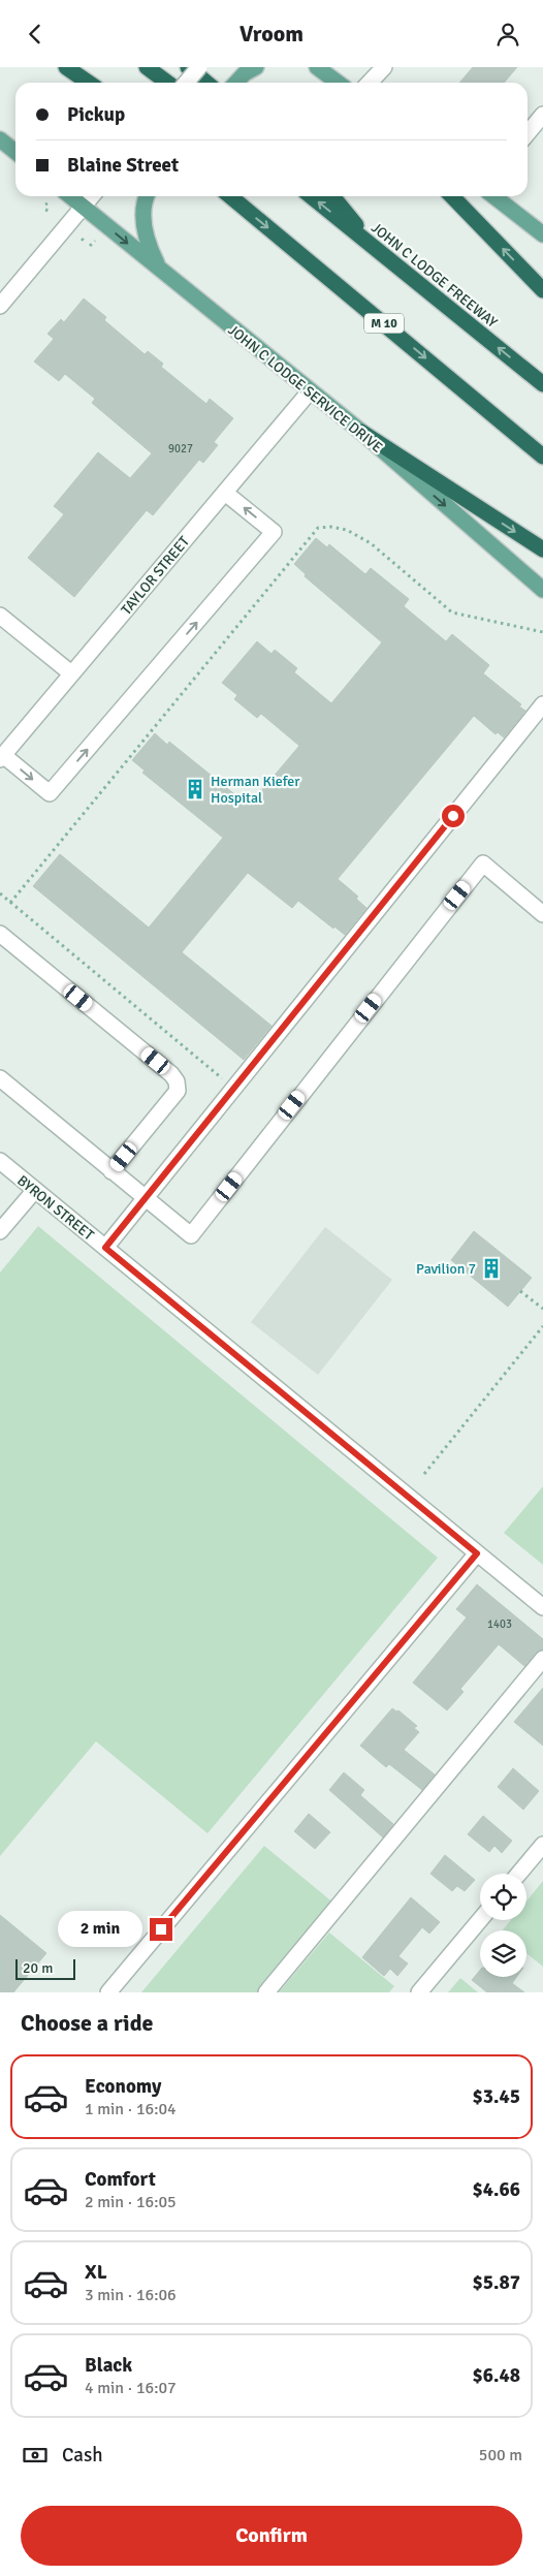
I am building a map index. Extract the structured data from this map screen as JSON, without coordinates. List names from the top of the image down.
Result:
{
  "streets": {
    "highway": ["JOHN C LODGE FREEWAY", "M 10"],
    "main road": ["JOHN C LODGE SERVICE DRIVE"],
    "street": ["TAYLOR STREET", "BYRON STREET"]
  },
  "crossings": [
    ["JOHN C LODGE SERVICE DRIVE", "TAYLOR STREET"]
  ],
  "one_way": ["JOHN C LODGE SERVICE DRIVE"],
  "places": {
    "building": ["Herman Kiefer Hospital", "Pavilion 7"]
  },
  "house_numbers": ["9027", "1403"],
  "scale_bar": "20 m",
  "page": {
    "header": "Vroom",
    "banner": ["Pickup", "Blaine Street"],
    "bubble": "2 min",
    "scale": "20 m",
    "heading": "Choose a ride",
    "list": [
      {
        "name": "Economy",
        "note": "1 min · 16:04",
        "value": "$3.45"
      },
      {
        "name": "Comfort",
        "note": "2 min · 16:05",
        "value": "$4.66"
      },
      {
        "name": "XL",
        "note": "3 min · 16:06",
        "value": "$5.87"
      },
      {
        "name": "Black",
        "note": "4 min · 16:07",
        "value": "$6.48"
      }
    ],
    "pay": ["Cash", "500 m"],
    "buttons": "Confirm"
  }
}
